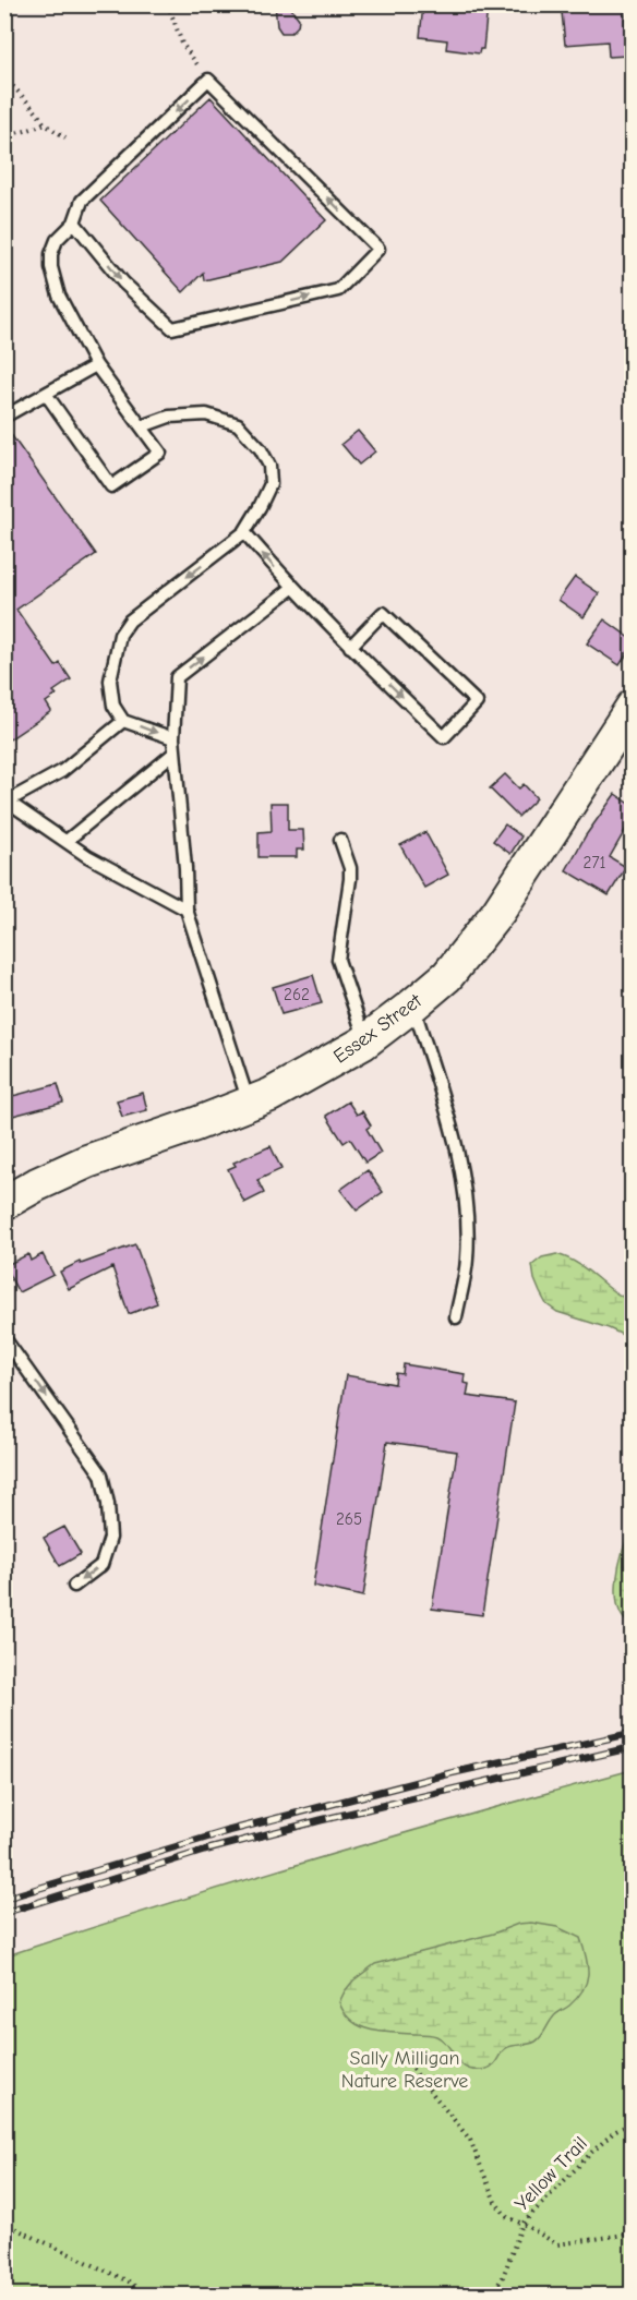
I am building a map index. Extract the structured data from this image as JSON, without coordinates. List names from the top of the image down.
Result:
{
  "streets": {
    "main road": ["Essex Street"],
    "path": ["Yellow Trail"]
  },
  "parks": ["Sally Milligan Nature Reserve"],
  "house_numbers": ["271", "262", "265"]
}
